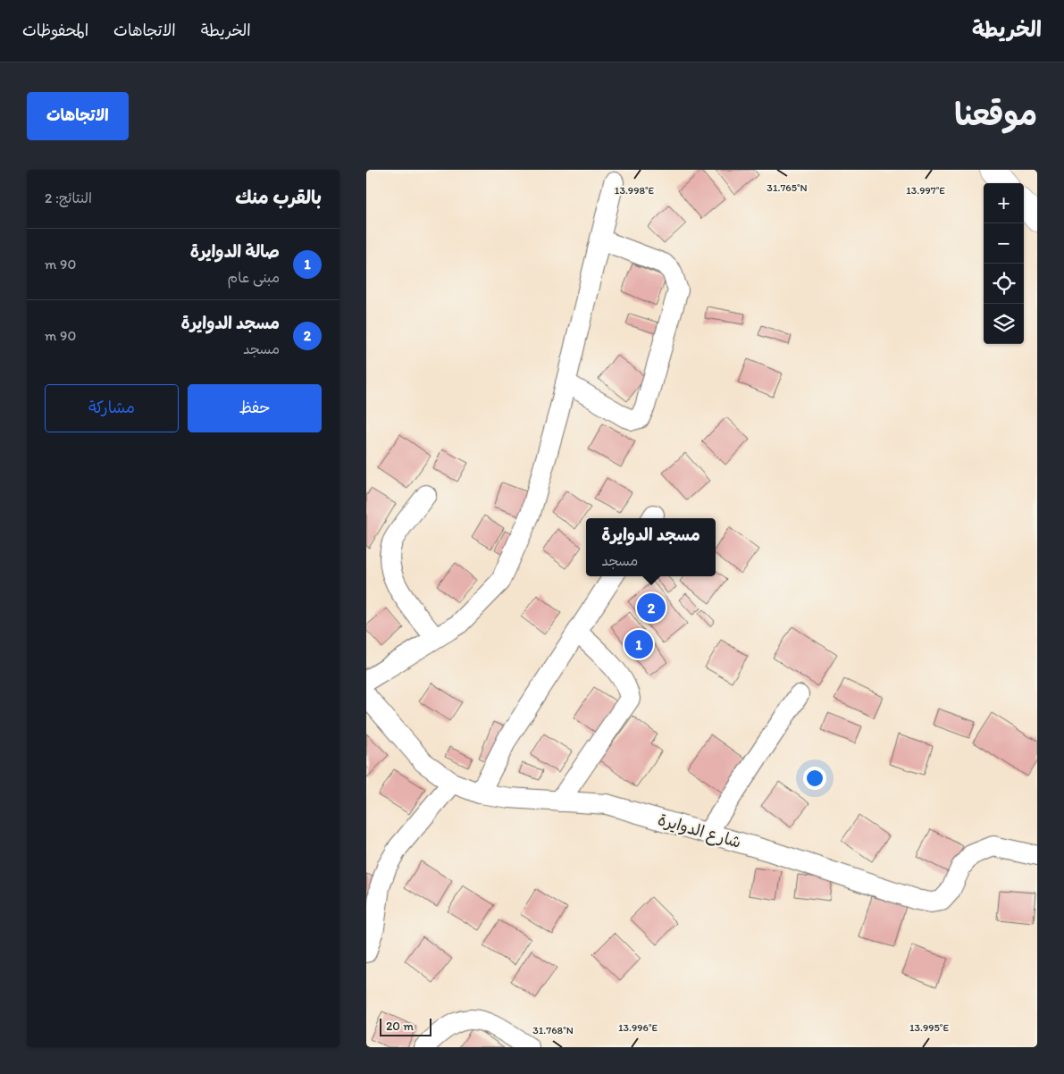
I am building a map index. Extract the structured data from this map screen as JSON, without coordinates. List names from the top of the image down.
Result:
{
  "streets": {
    "street": ["شارع الدوايرة"]
  },
  "scale_bar": "20 m",
  "page": {
    "header": "الخريطة",
    "nav": ["الخريطة", "الاتجاهات", "المحفوظات"],
    "title": "موقعنا",
    "buttons": [
      "الاتجاهات",
      ["حفظ", "مشاركة"]
    ],
    "heading": ["بالقرب منك", "النتائج: 2"],
    "map_buttons": ["+", "−"],
    "list": [
      {
        "mark": "1",
        "name": "صالة الدوايرة",
        "note": "مبنى عام",
        "value": "90 m"
      },
      {
        "mark": "2",
        "name": "مسجد الدوايرة",
        "note": "مسجد",
        "value": "90 m"
      }
    ],
    "popup": ["مسجد الدوايرة", "مسجد"],
    "pins": ["2", "1"],
    "scale": "20 m"
  },
  "coordinates": [
    "31.765°N",
    "13.998°E",
    "13.997°E",
    "13.996°E",
    "13.995°E",
    "31.768°N"
  ]
}
